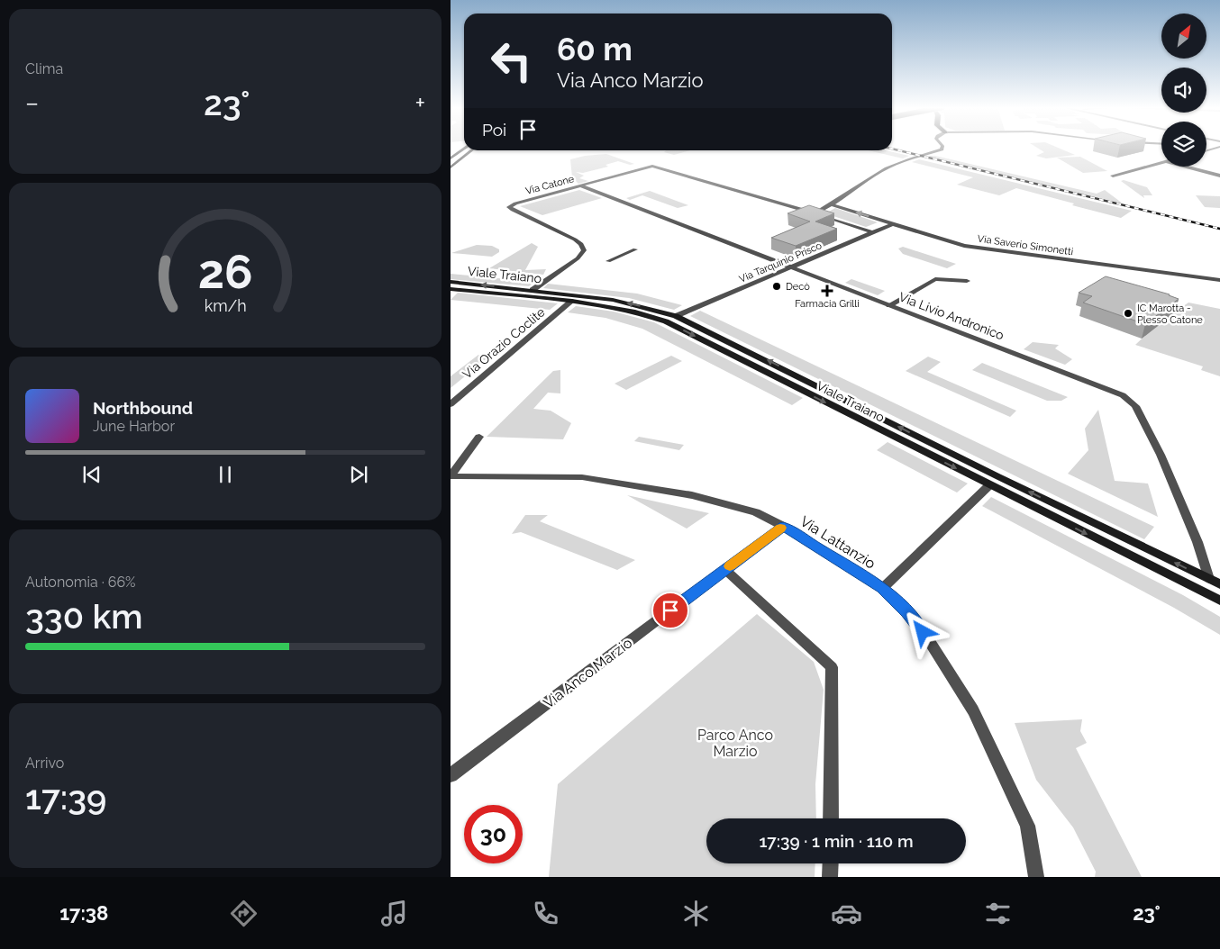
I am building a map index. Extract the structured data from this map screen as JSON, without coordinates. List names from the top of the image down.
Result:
{
  "streets": {
    "main road": ["Viale Traiano"],
    "street": [
      "Via Catone",
      "Via Saverio Simonetti",
      "Via Tarquinio Prisco",
      "Via Livio Andronico",
      "Via Orazio Coclite",
      "Via Lattanzio",
      "Via Anco Marzio"
    ]
  },
  "crossings": [
    ["Via Catone", "Via Tarquinio Prisco"],
    ["Via Catone", "Viale Traiano"],
    ["Via Catone", "Via Livio Andronico"],
    ["Via Saverio Simonetti", "Via Tarquinio Prisco"],
    ["Via Tarquinio Prisco", "Viale Traiano"],
    ["Via Tarquinio Prisco", "Via Livio Andronico"],
    ["Viale Traiano", "Via Livio Andronico"],
    ["Viale Traiano", "Via Orazio Coclite"],
    ["Via Lattanzio", "Via Anco Marzio"]
  ],
  "parks": ["Parco Anco Marzio"],
  "places": {
    "other": ["Decò", "IC Marotta - Plesso Catone"],
    "health": ["Farmacia Grilli"]
  },
  "north": "top right",
  "page": {
    "tile": [
      "Clima",
      ["Autonomia · 66%", "330 km"],
      ["Arrivo", "17:39"]
    ],
    "turn": ["60 m", "Via Anco Marzio"],
    "heat": ["−", "23°", "+"],
    "then": "Poi",
    "song": ["Northbound", "June Harbor"],
    "limit": "30",
    "trip": "17:39 · 1 min · 110 m",
    "tabs": ["17:38", "23°"],
    "gauge": ["26", "km/h"]
  }
}
